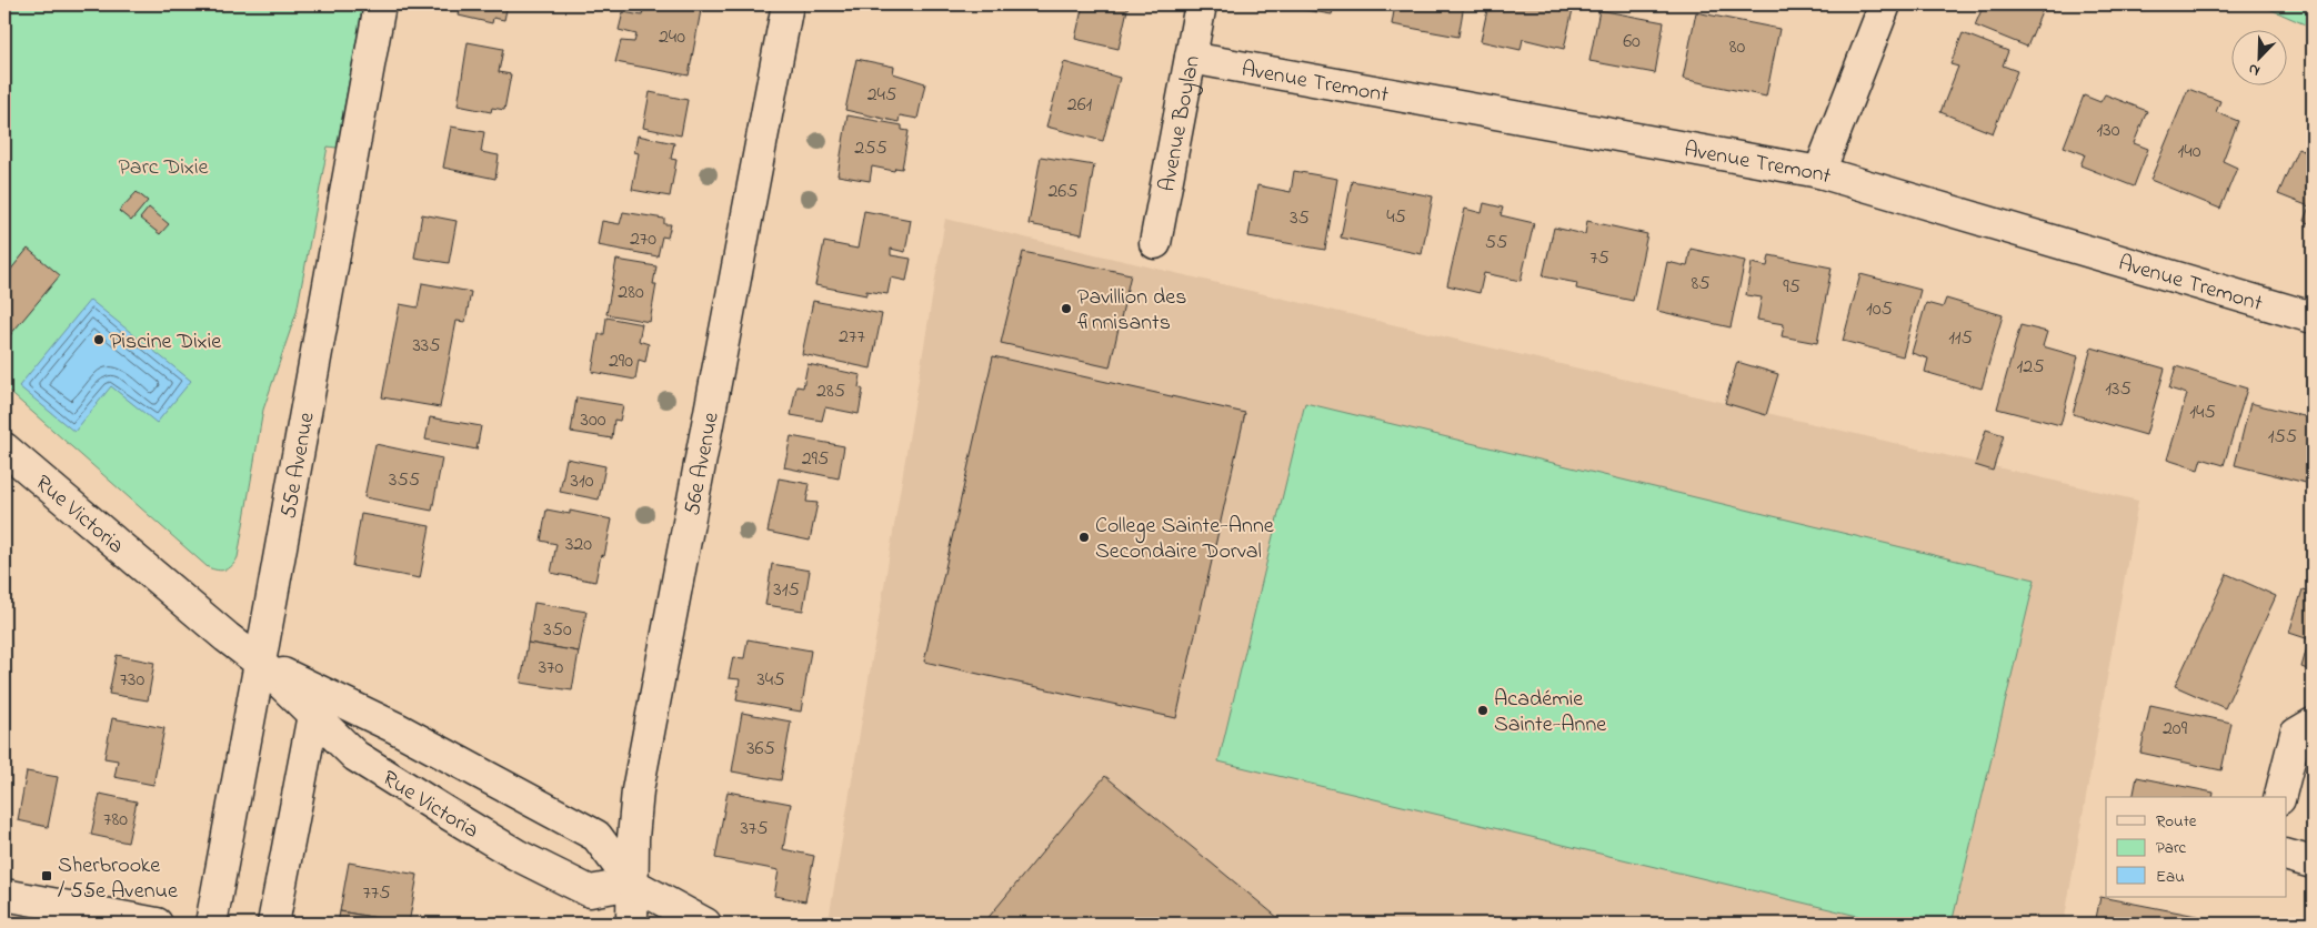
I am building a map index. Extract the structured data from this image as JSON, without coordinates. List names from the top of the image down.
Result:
{
  "streets": {
    "street": [
      "Avenue Tremont",
      "Avenue Boylan",
      "56e Avenue",
      "55e Avenue",
      "Rue Victoria"
    ]
  },
  "crossings": [
    ["Avenue Tremont", "Avenue Boylan"],
    ["56e Avenue", "Rue Victoria"],
    ["55e Avenue", "Rue Victoria"]
  ],
  "parks": ["Parc Dixie"],
  "places": {
    "other": [
      "Pavillion des finnisants",
      "Piscine Dixie",
      "College Sainte-Anne Secondaire Dorval",
      "Académie Sainte-Anne"
    ],
    "transit": ["Sherbrooke / 55e Avenue"]
  },
  "house_numbers": [
    "240",
    "60",
    "80",
    "245",
    "261",
    "130",
    "255",
    "140",
    "265",
    "45",
    "35",
    "270",
    "55",
    "75",
    "85",
    "95",
    "280",
    "105",
    "277",
    "115",
    "335",
    "290",
    "125",
    "135",
    "285",
    "145",
    "300",
    "155",
    "295",
    "355",
    "310",
    "320",
    "315",
    "350",
    "370",
    "730",
    "345",
    "209",
    "365",
    "780",
    "375",
    "775"
  ],
  "legend": ["Route", "Parc", "Eau"],
  "north": "bottom left"
}
